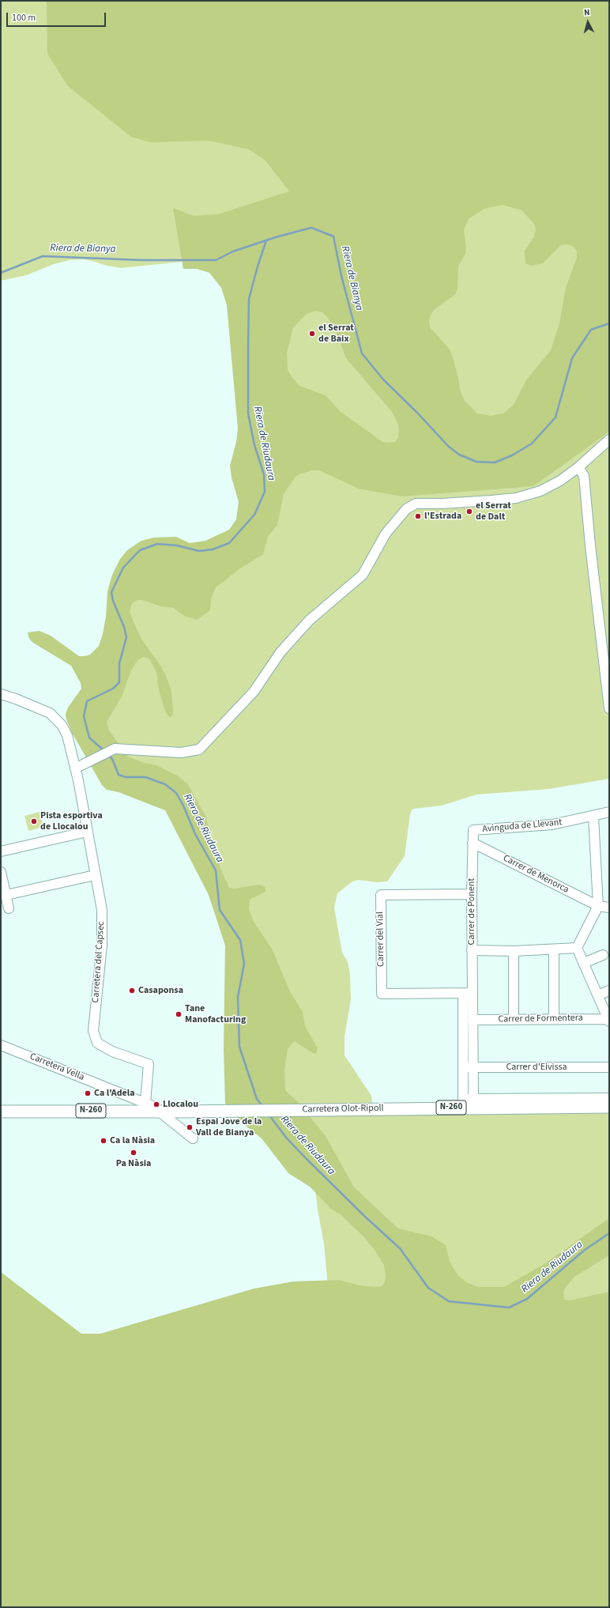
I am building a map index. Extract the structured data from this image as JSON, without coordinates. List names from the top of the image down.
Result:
{
  "streets": {
    "main road": ["N-260", "Carretera Olot-Ripoll"],
    "street": [
      "Avinguda de Llevant",
      "Carrer de Menorca",
      "Carrer de Ponent",
      "Carrer del Vial",
      "Carretera del Capsec",
      "Carrer de Formentera",
      "Carretera Vella",
      "Carrer d'Eivissa"
    ]
  },
  "crossings": [
    ["Avinguda de Llevant", "Carrer de Ponent"],
    ["Carrer de Menorca", "Carrer de Ponent"],
    ["Carrer de Ponent", "Carrer del Vial"],
    ["Carrer de Ponent", "Carrer de Formentera"],
    ["Carrer de Ponent", "Carrer d'Eivissa"],
    ["Carrer de Ponent", "Carretera Olot-Ripoll"],
    ["Carretera del Capsec", "Carretera Vella"],
    ["Carretera del Capsec", "Carretera Olot-Ripoll"],
    ["Carretera Vella", "Carretera Olot-Ripoll"]
  ],
  "water": ["Riera de Bianya", "Riera de Riudaura"],
  "places": [
    "el Serrat de Baix",
    "el Serrat de Dalt",
    "l'Estrada",
    "Pista esportiva de Llocalou",
    "Casaponsa",
    "Tane Manofacturing",
    "Ca l'Adela",
    "Llocalou",
    "Espai Jove de la Vall de Bianya",
    "Ca la Nàsia",
    "Pa Nàsia"
  ],
  "scale_bar": "100 m",
  "north": "top"
}
